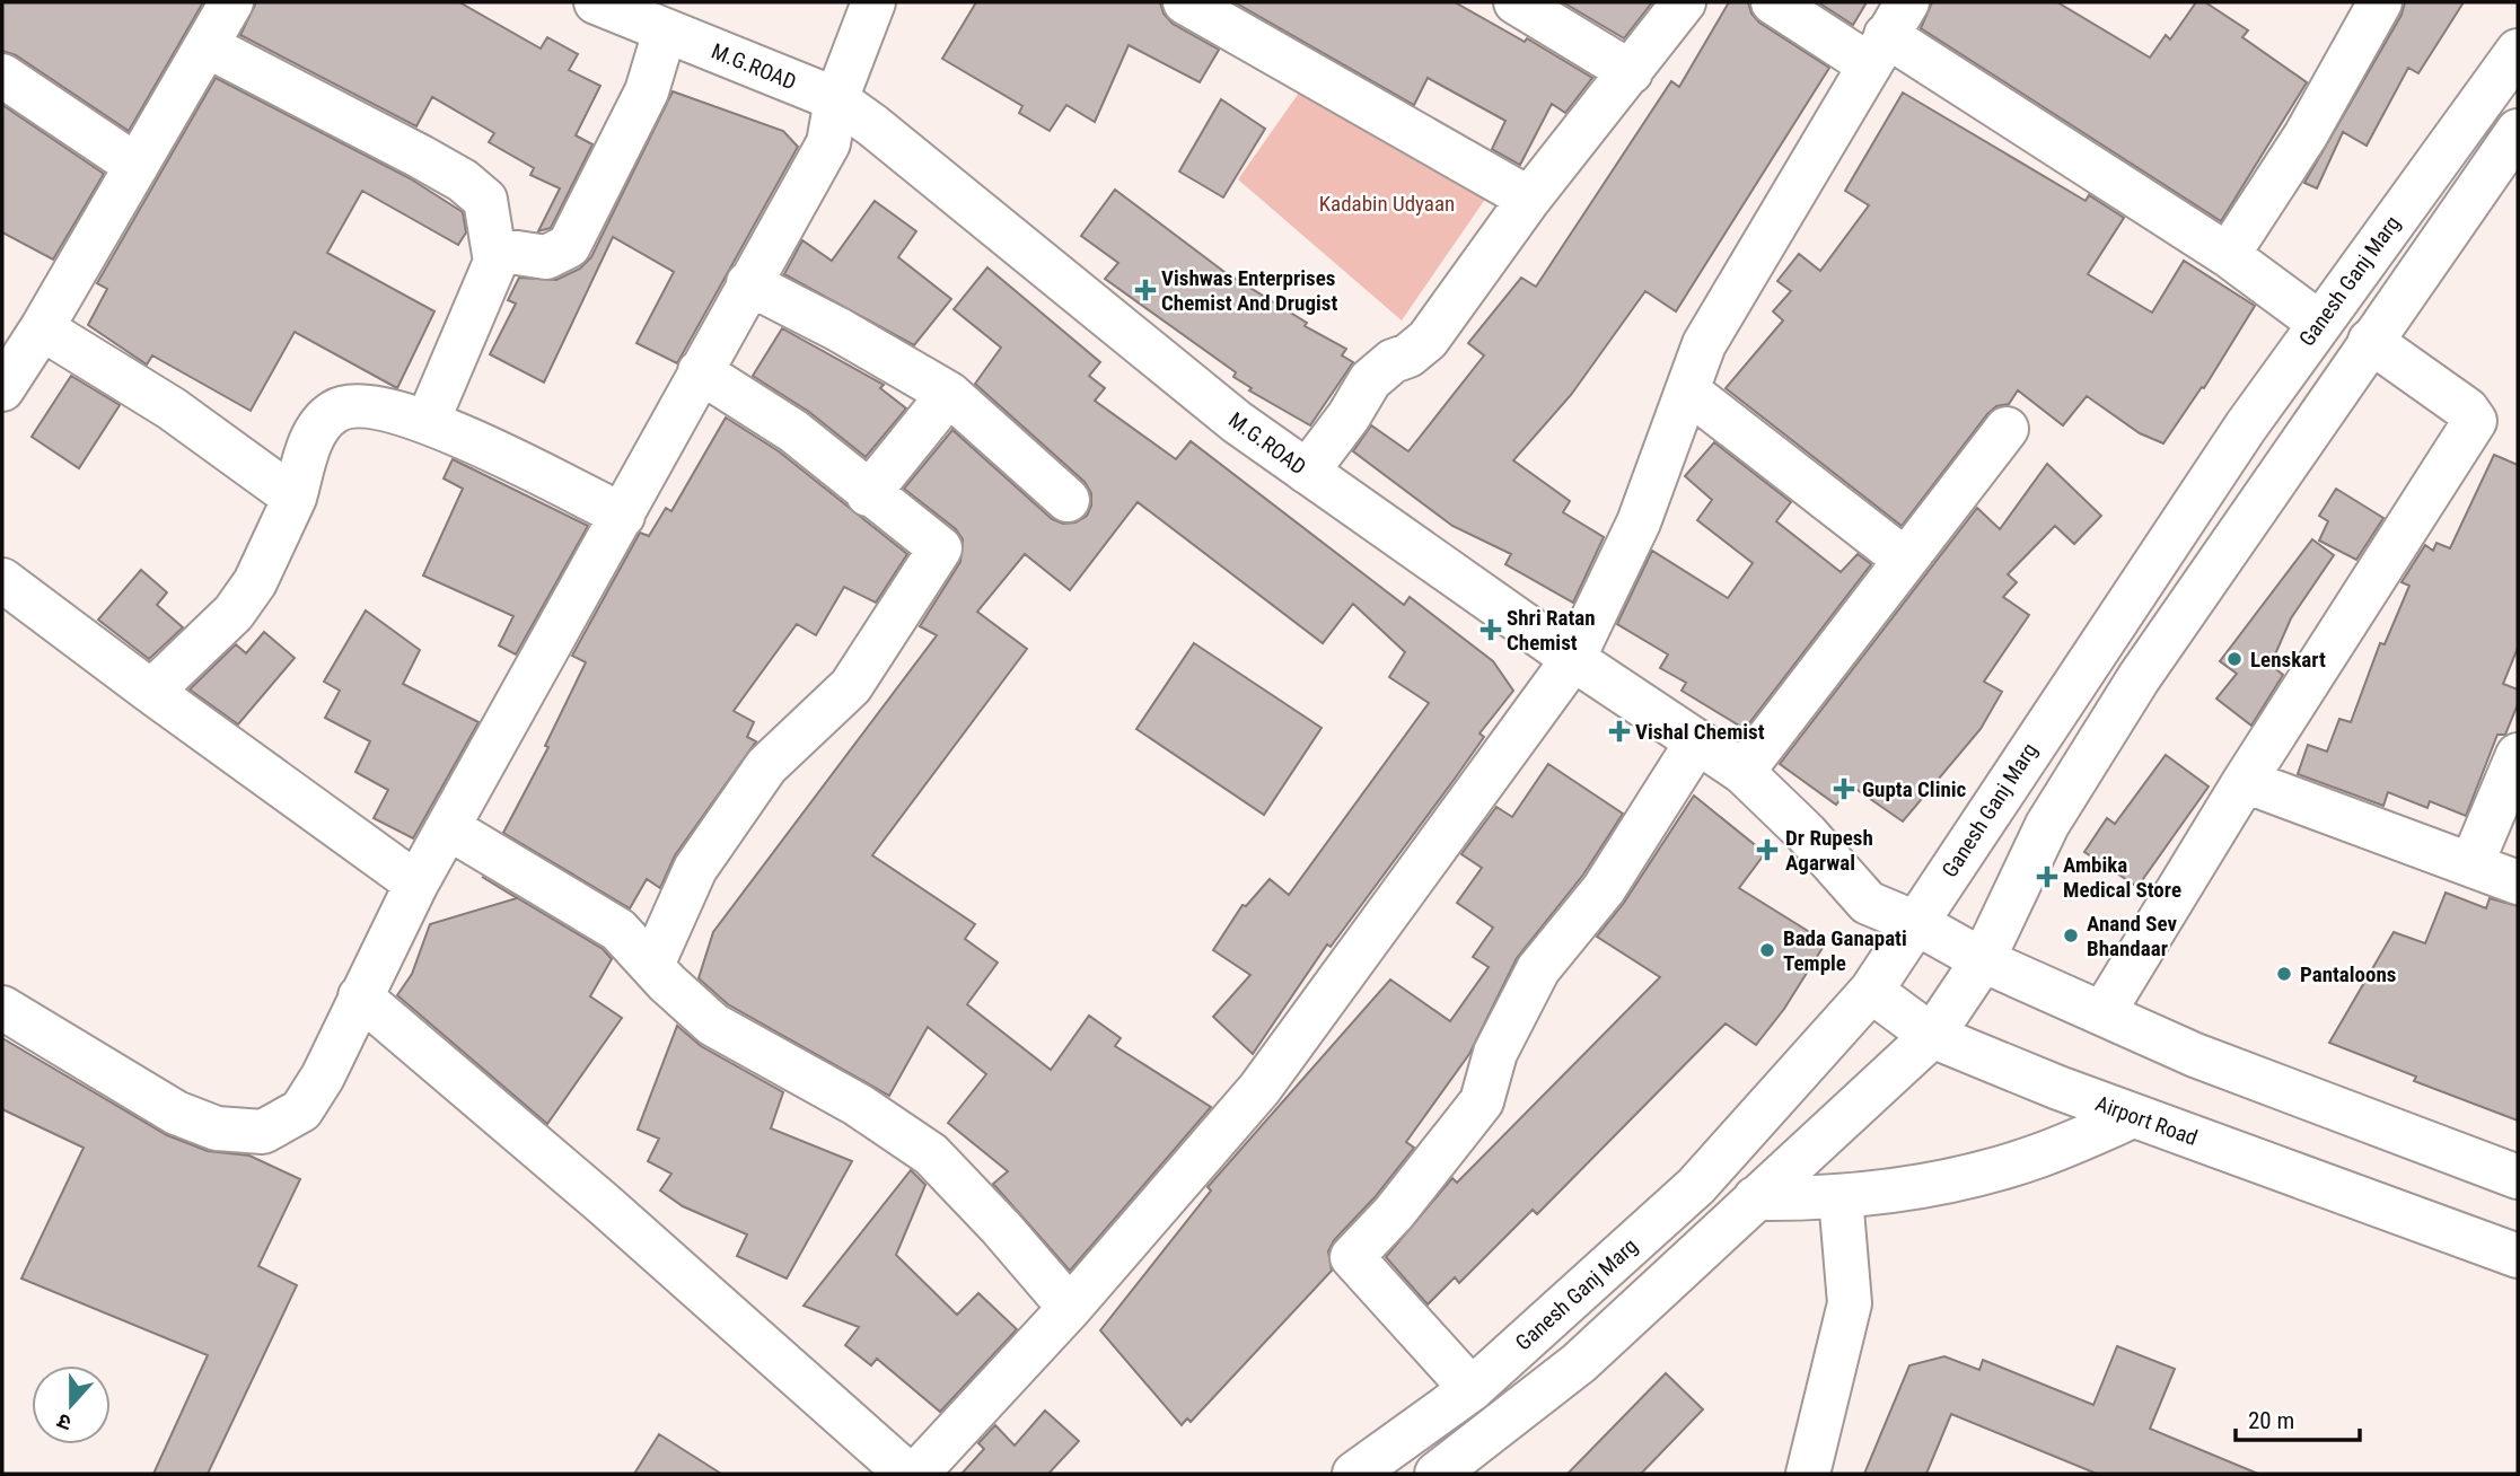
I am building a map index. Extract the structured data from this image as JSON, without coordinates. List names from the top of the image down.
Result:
{
  "streets": {
    "street": ["M.G.ROAD", "Ganesh Ganj Marg", "Airport Road"]
  },
  "crossings": [
    ["M.G.ROAD", "Ganesh Ganj Marg"],
    ["Ganesh Ganj Marg", "Airport Road"]
  ],
  "parks": ["Kadabin Udyaan"],
  "places": {
    "health": [
      "Vishwas Enterprises Chemist And Drugist",
      "Shri Ratan Chemist",
      "Vishal Chemist",
      "Gupta Clinic",
      "Dr Rupesh Agarwal",
      "Ambika Medical Store"
    ],
    "other": [
      "Lenskart",
      "Anand Sev Bhandaar",
      "Bada Ganapati Temple",
      "Pantaloons"
    ]
  },
  "scale_bar": "20 m",
  "north": "bottom"
}
